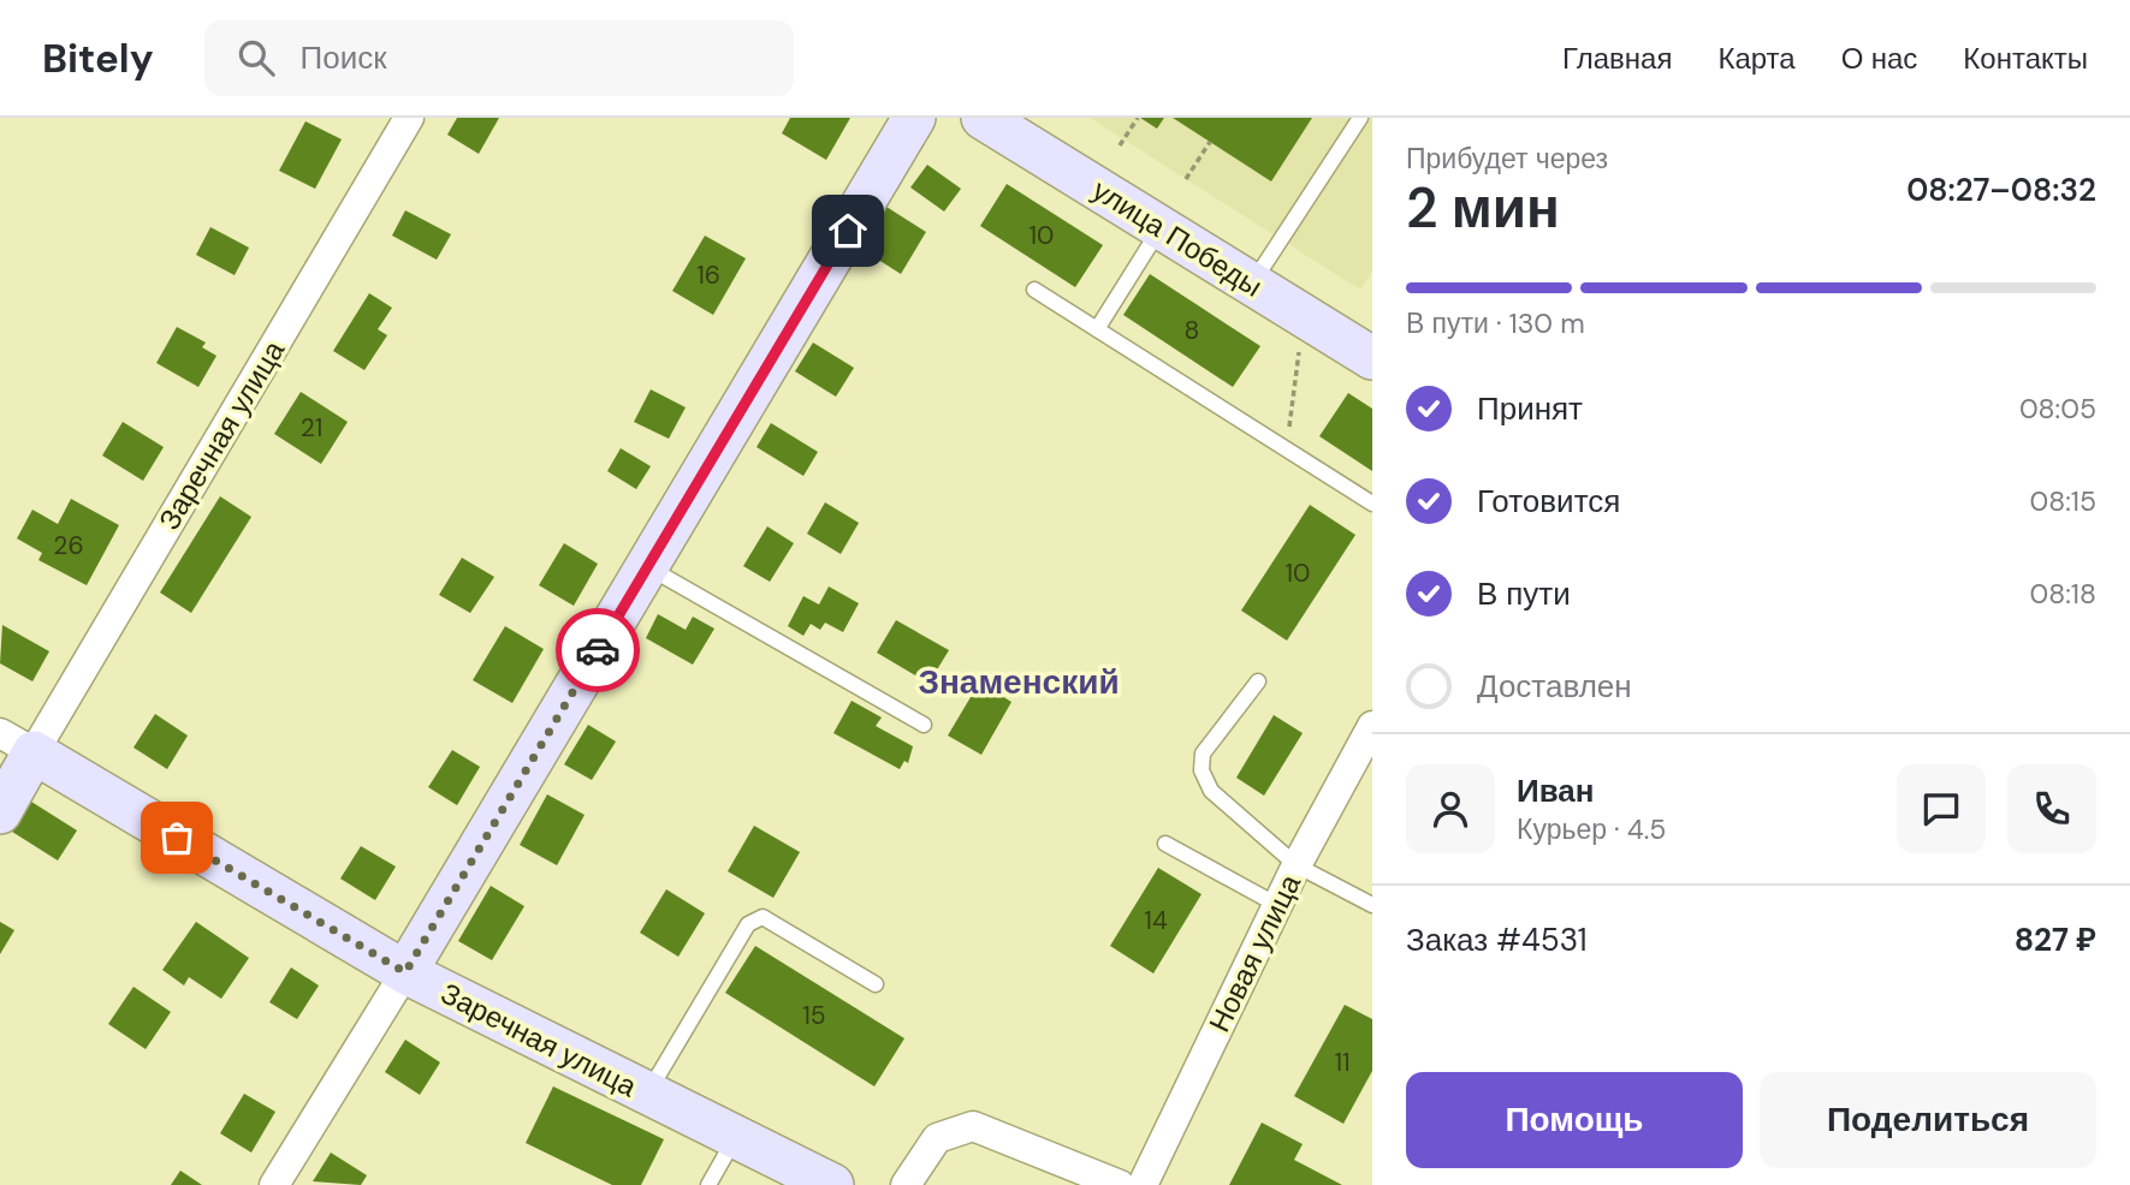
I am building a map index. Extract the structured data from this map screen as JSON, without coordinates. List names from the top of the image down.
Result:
{
  "streets": {
    "main road": ["улица Победы", "Заречная улица"],
    "street": ["Новая улица"]
  },
  "districts": ["Знаменский"],
  "house_numbers": [
    "10",
    "16",
    "8",
    "21",
    "26",
    "10",
    "14",
    "15",
    "11"
  ],
  "page": {
    "header": "Bitely",
    "search": "Поиск",
    "nav": [
      "Главная",
      "Карта",
      "О нас",
      "Контакты"
    ],
    "heading": ["2 мин", "Прибудет через", "08:27–08:32"],
    "panel": [
      "Иван",
      "Курьер · 4.5",
      "Заказ #4531",
      "827 ₽"
    ],
    "bar": "В пути · 130 m",
    "list": [
      ["Принят", "08:05"],
      ["Готовится", "08:15"],
      ["В пути", "08:18"],
      "Доставлен"
    ],
    "buttons": ["Помощь", "Поделиться"]
  }
}
